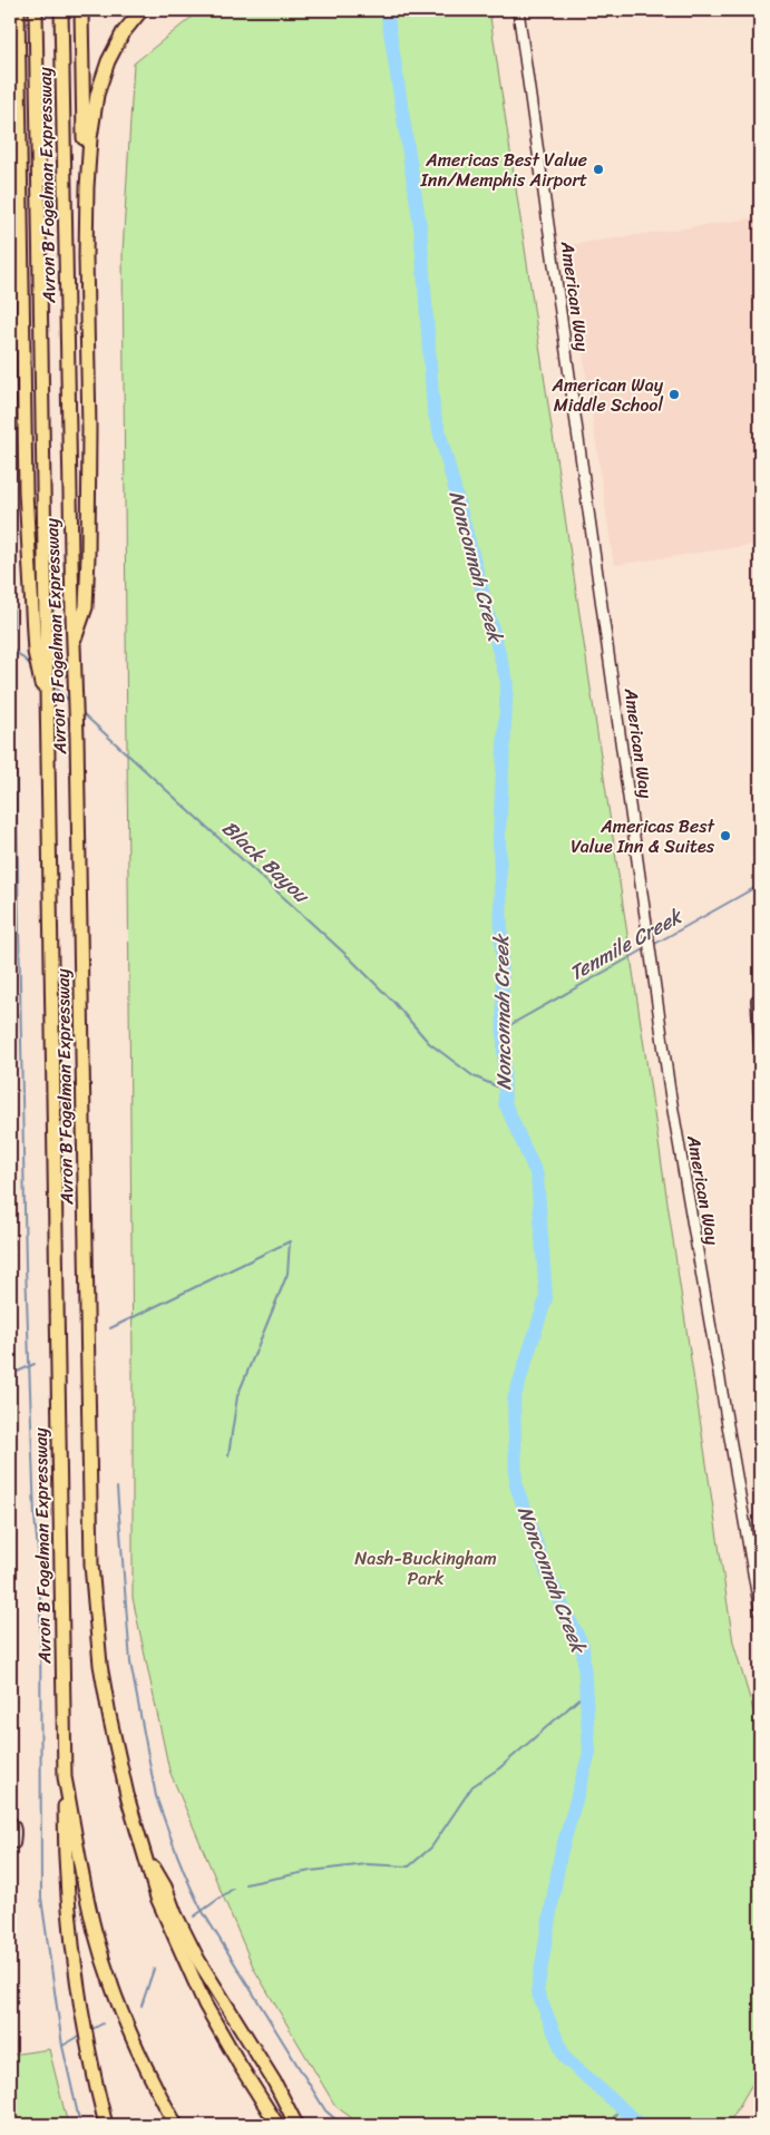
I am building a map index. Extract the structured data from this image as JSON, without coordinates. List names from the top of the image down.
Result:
{
  "streets": {
    "highway": ["Avron B Fogelman Expressway"],
    "main road": ["American Way"]
  },
  "water": ["Nonconnah Creek", "Black Bayou", "Tenmile Creek"],
  "parks": ["Nash-Buckingham Park"],
  "places": ["Americas Best Value Inn/Memphis Airport", "American Way Middle School", "Americas Best Value Inn & Suites"]
}
